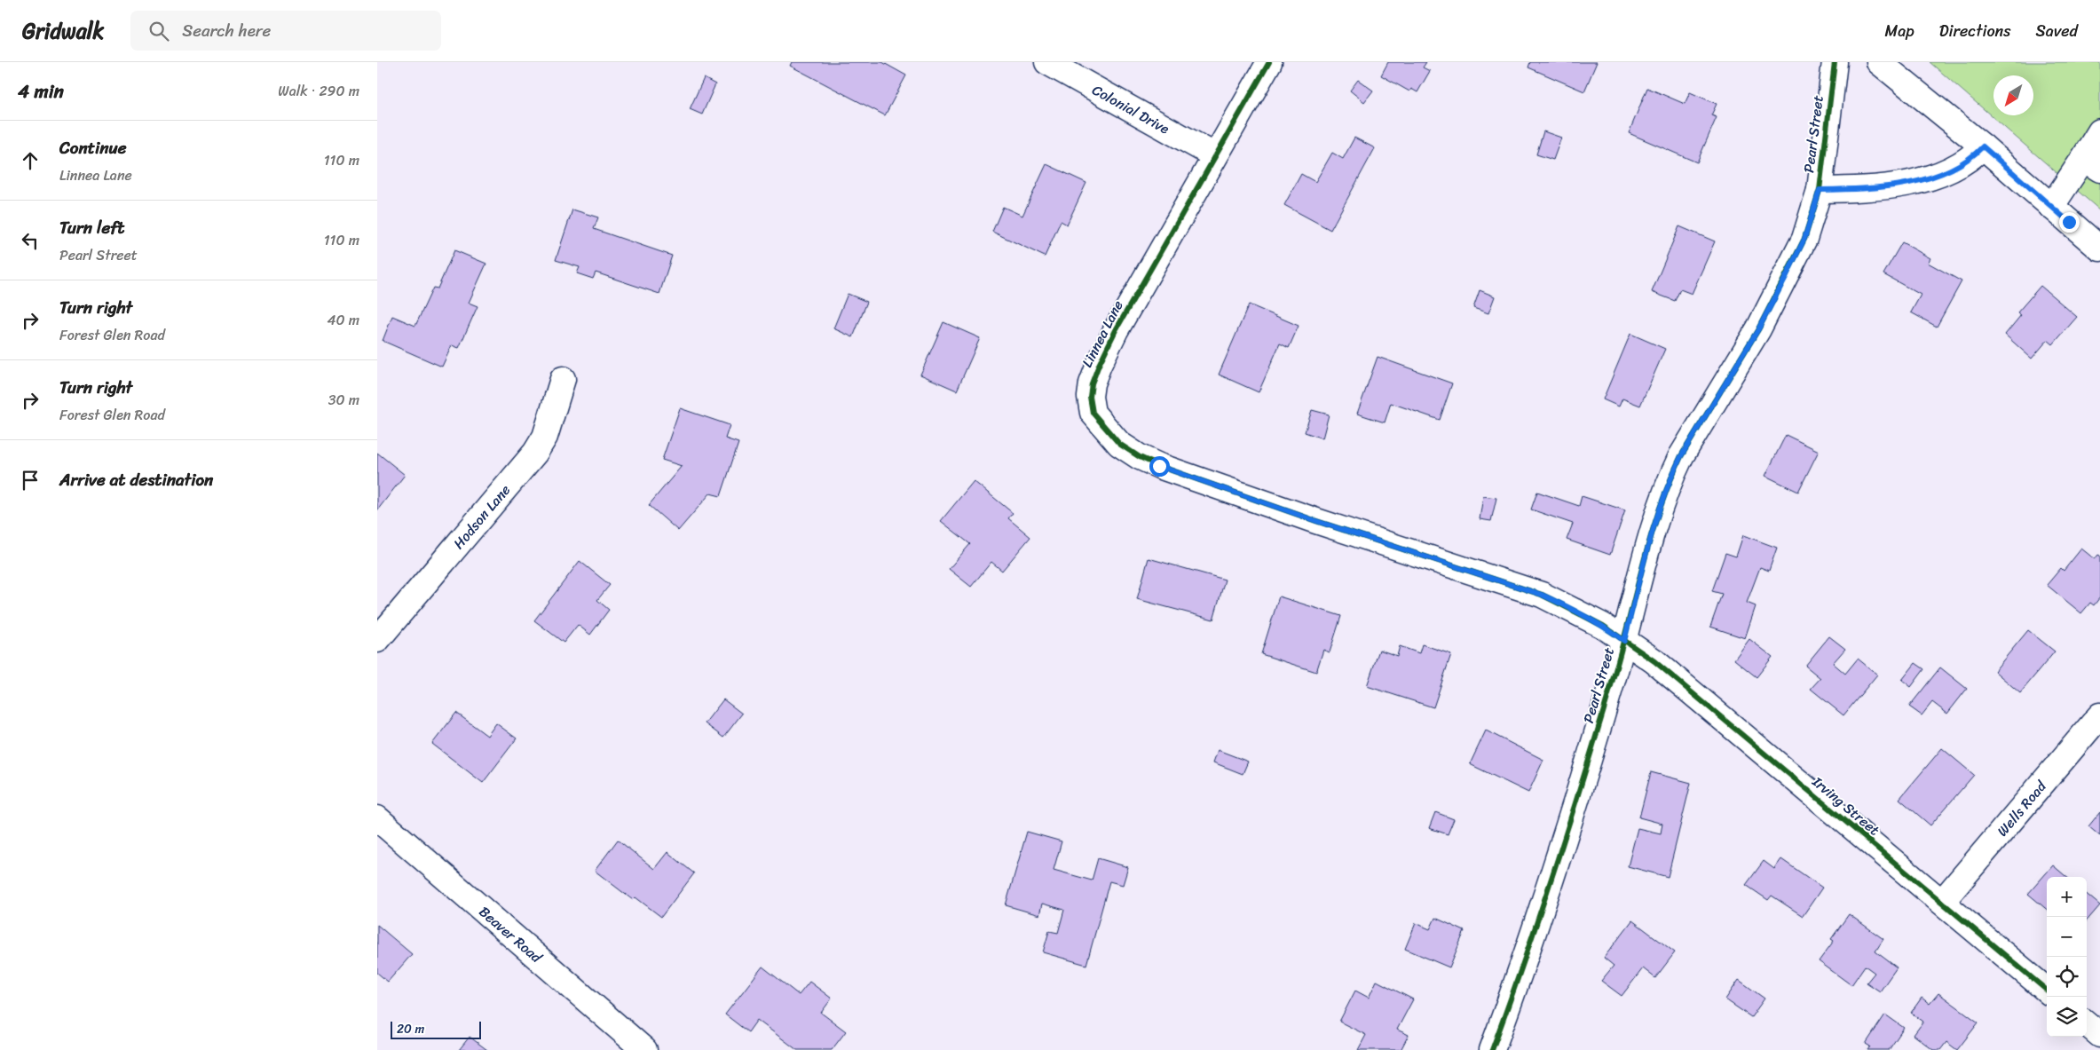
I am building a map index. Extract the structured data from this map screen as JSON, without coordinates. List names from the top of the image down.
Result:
{
  "streets": {
    "street": [
      "Colonial Drive",
      "Pearl Street",
      "Linnea Lane",
      "Hodson Lane",
      "Irving Street",
      "Wells Road",
      "Beaver Road"
    ]
  },
  "crossings": [
    ["Colonial Drive", "Linnea Lane"],
    ["Pearl Street", "Linnea Lane"],
    ["Pearl Street", "Irving Street"],
    ["Linnea Lane", "Irving Street"],
    ["Irving Street", "Wells Road"]
  ],
  "scale_bar": "20 m",
  "north": "bottom left",
  "page": {
    "header": "Gridwalk",
    "search": "Search here",
    "nav": ["Map", "Directions", "Saved"],
    "heading": ["4 min", "Walk · 290 m"],
    "list": [
      ["Continue", "Linnea Lane", "110 m"],
      ["Turn left", "Pearl Street", "110 m"],
      ["Turn right", "Forest Glen Road", "40 m"],
      ["Turn right", "Forest Glen Road", "30 m"],
      "Arrive at destination"
    ],
    "map_buttons": ["+", "−"],
    "scale": "20 m"
  }
}
